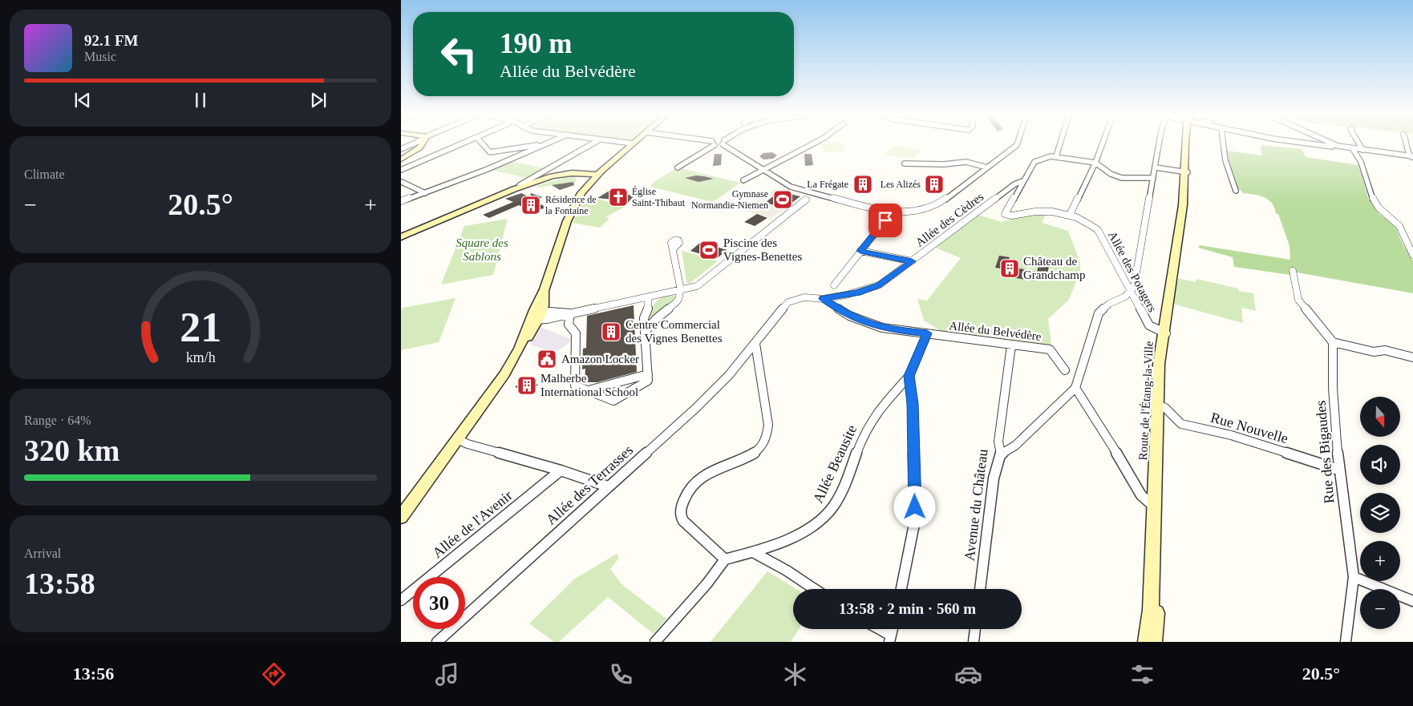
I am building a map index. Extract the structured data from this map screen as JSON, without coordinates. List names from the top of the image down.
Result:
{
  "streets": {
    "street": [
      "Allée des Cèdres",
      "Allée des Potagers",
      "Allée du Belvédère",
      "Route de l'Étang-la-Ville",
      "Rue Nouvelle",
      "Rue des Bigaudes",
      "Allée Beausite",
      "Allée des Terrasses",
      "Avenue du Château",
      "Allée de l'Avenir"
    ]
  },
  "crossings": [
    ["Allée des Cèdres", "Allée des Potagers"],
    ["Allée des Cèdres", "Allée du Belvédère"],
    ["Allée des Cèdres", "Allée des Terrasses"],
    ["Allée des Potagers", "Route de l'Étang-la-Ville"],
    ["Allée du Belvédère", "Avenue du Château"],
    ["Route de l'Étang-la-Ville", "Rue Nouvelle"],
    ["Rue Nouvelle", "Rue des Bigaudes"]
  ],
  "parks": ["Square des Sablons"],
  "places": {
    "building": [
      "La Frégate",
      "Les Alizés",
      "Résidence de la Fontaine",
      "Château de Grandchamp",
      "Centre Commercial des Vignes Benettes",
      "Malherbe International School"
    ],
    "church": ["Église Saint-Thibaut"],
    "sports": ["Gymnase Normandie-Niemen", "Piscine des Vignes-Benettes"],
    "public building": ["Amazon Locker"]
  },
  "north": "bottom",
  "page": {
    "turn": ["190 m", "Allée du Belvédère"],
    "song": ["92.1 FM", "Music"],
    "tile": [
      "Climate",
      ["Range · 64%", "320 km"],
      ["Arrival", "13:58"]
    ],
    "heat": ["−", "20.5°", "+"],
    "map_buttons": ["+", "−"],
    "limit": "30",
    "trip": "13:58 · 2 min · 560 m",
    "tabs": ["13:56", "20.5°"],
    "gauge": ["21", "km/h"]
  }
}
